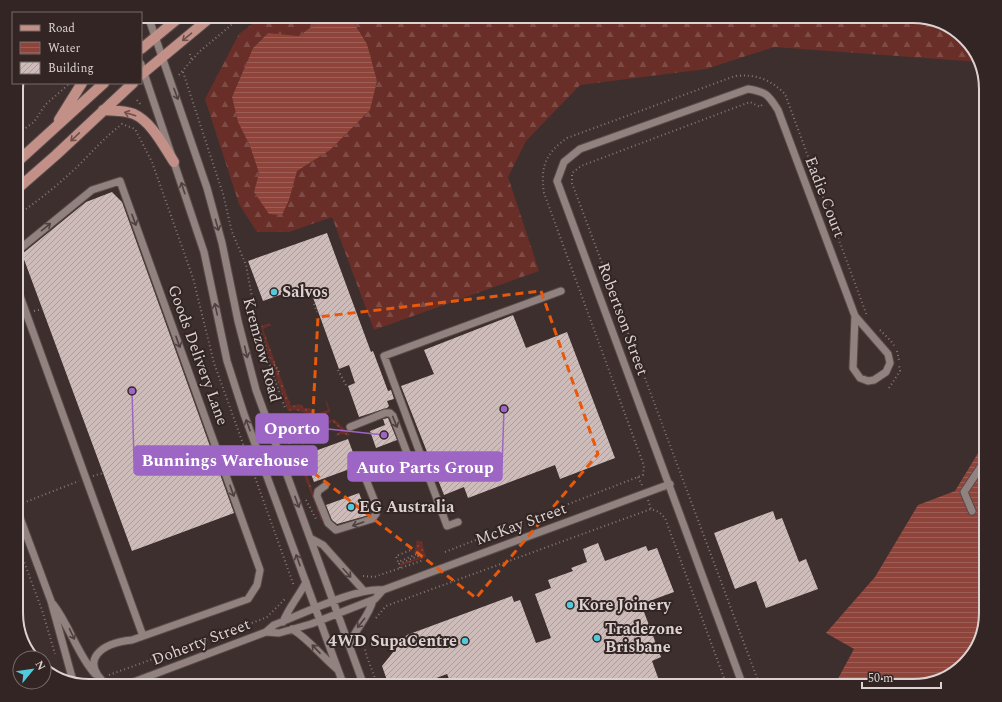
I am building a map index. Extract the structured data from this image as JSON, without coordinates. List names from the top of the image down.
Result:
{
  "streets": {
    "street": [
      "Eadie Court",
      "Robertson Street",
      "Kremzow Road",
      "Goods Delivery Lane",
      "McKay Street",
      "Doherty Street"
    ]
  },
  "crossings": [
    ["Eadie Court", "Robertson Street"],
    ["Robertson Street", "McKay Street"],
    ["Kremzow Road", "McKay Street"],
    ["Kremzow Road", "Doherty Street"],
    ["McKay Street", "Doherty Street"]
  ],
  "places": [
    "Salvos",
    "Bunnings Warehouse",
    "Auto Parts Group",
    "Oporto",
    "EG Australia",
    "Kore Joinery",
    "Tradezone Brisbane",
    "4WD SupaCentre"
  ],
  "legend": ["Road", "Water", "Building"],
  "scale_bar": "50 m",
  "north": "top right"
}
